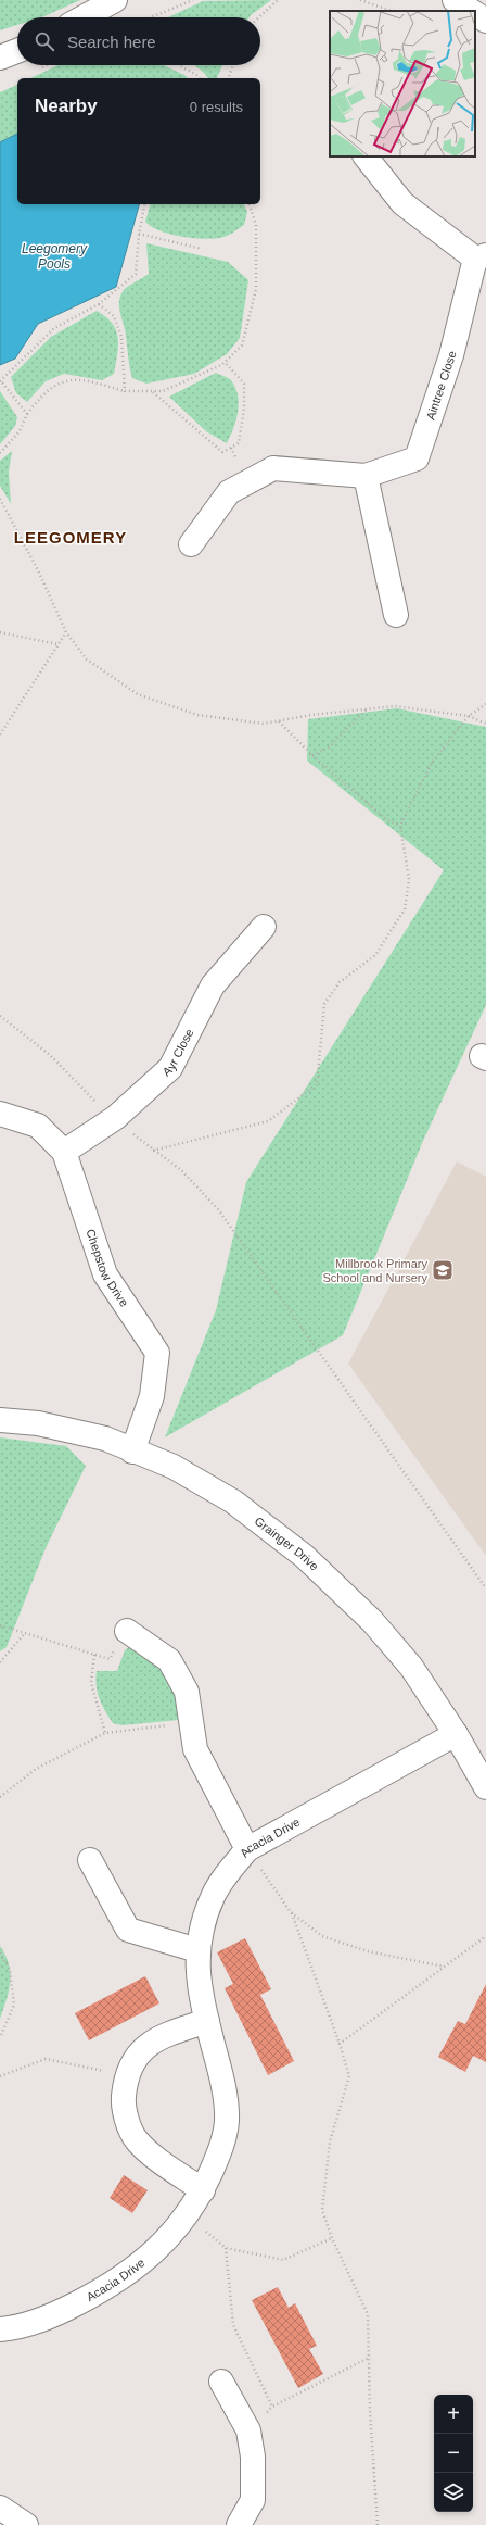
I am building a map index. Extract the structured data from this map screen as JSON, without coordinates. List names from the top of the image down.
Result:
{
  "streets": {
    "street": [
      "Aintree Close",
      "Ayr Close",
      "Chepstow Drive",
      "Grainger Drive",
      "Acacia Drive"
    ]
  },
  "crossings": [
    ["Ayr Close", "Chepstow Drive"],
    ["Chepstow Drive", "Grainger Drive"],
    ["Grainger Drive", "Acacia Drive"]
  ],
  "districts": ["LEEGOMERY"],
  "water": ["Leegomery Pools"],
  "places": {
    "school or university": ["Millbrook Primary School and Nursery"]
  },
  "page": {
    "search": "Search here",
    "heading": ["Nearby", "0 results"],
    "map_buttons": ["+", "−"]
  }
}
